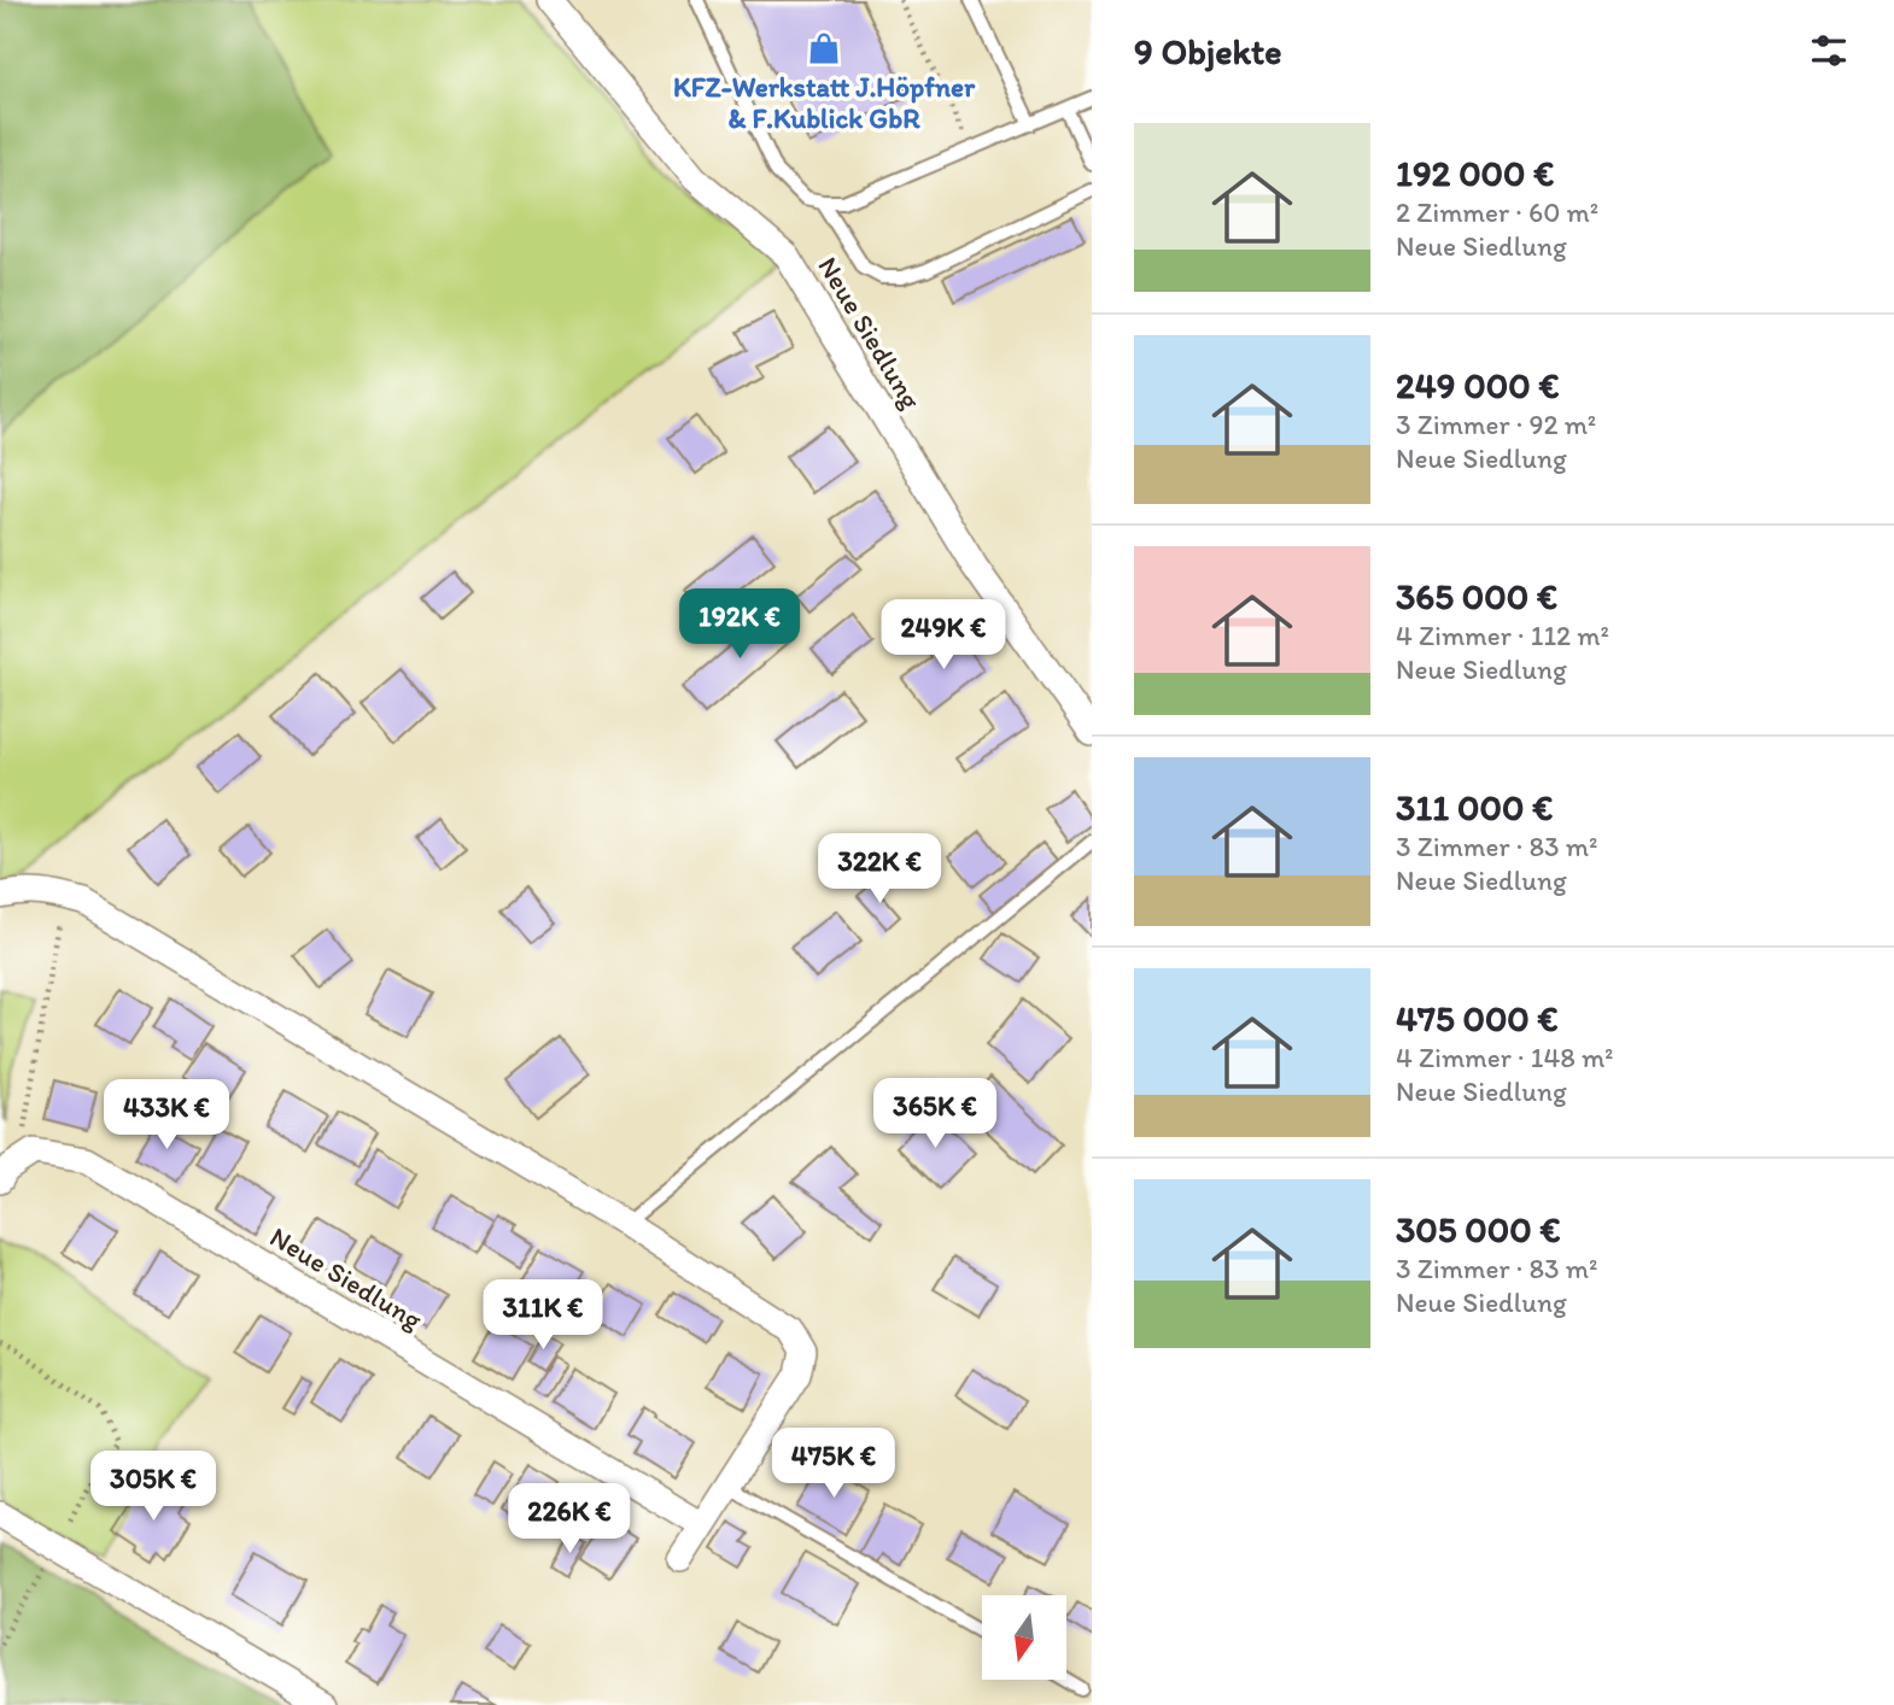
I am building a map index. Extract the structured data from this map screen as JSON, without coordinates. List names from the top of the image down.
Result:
{
  "streets": {
    "street": ["Neue Siedlung"]
  },
  "places": {
    "shop": ["KFZ-Werkstatt J.Höpfner & F.Kublick GbR"]
  },
  "north": "bottom",
  "page": {
    "heading": "9 Objekte",
    "list": [
      {
        "name": "192 000 €",
        "note": "2 Zimmer · 60 m² · Neue Siedlung"
      },
      {
        "name": "249 000 €",
        "note": "3 Zimmer · 92 m² · Neue Siedlung"
      },
      {
        "name": "365 000 €",
        "note": "4 Zimmer · 112 m² · Neue Siedlung"
      },
      {
        "name": "311 000 €",
        "note": "3 Zimmer · 83 m² · Neue Siedlung"
      },
      {
        "name": "475 000 €",
        "note": "4 Zimmer · 148 m² · Neue Siedlung"
      },
      {
        "name": "305 000 €",
        "note": "3 Zimmer · 83 m² · Neue Siedlung"
      }
    ],
    "price": [
      "192K €",
      "249K €",
      "322K €",
      "365K €",
      "433K €",
      "311K €",
      "475K €",
      "305K €",
      "226K €"
    ]
  }
}
